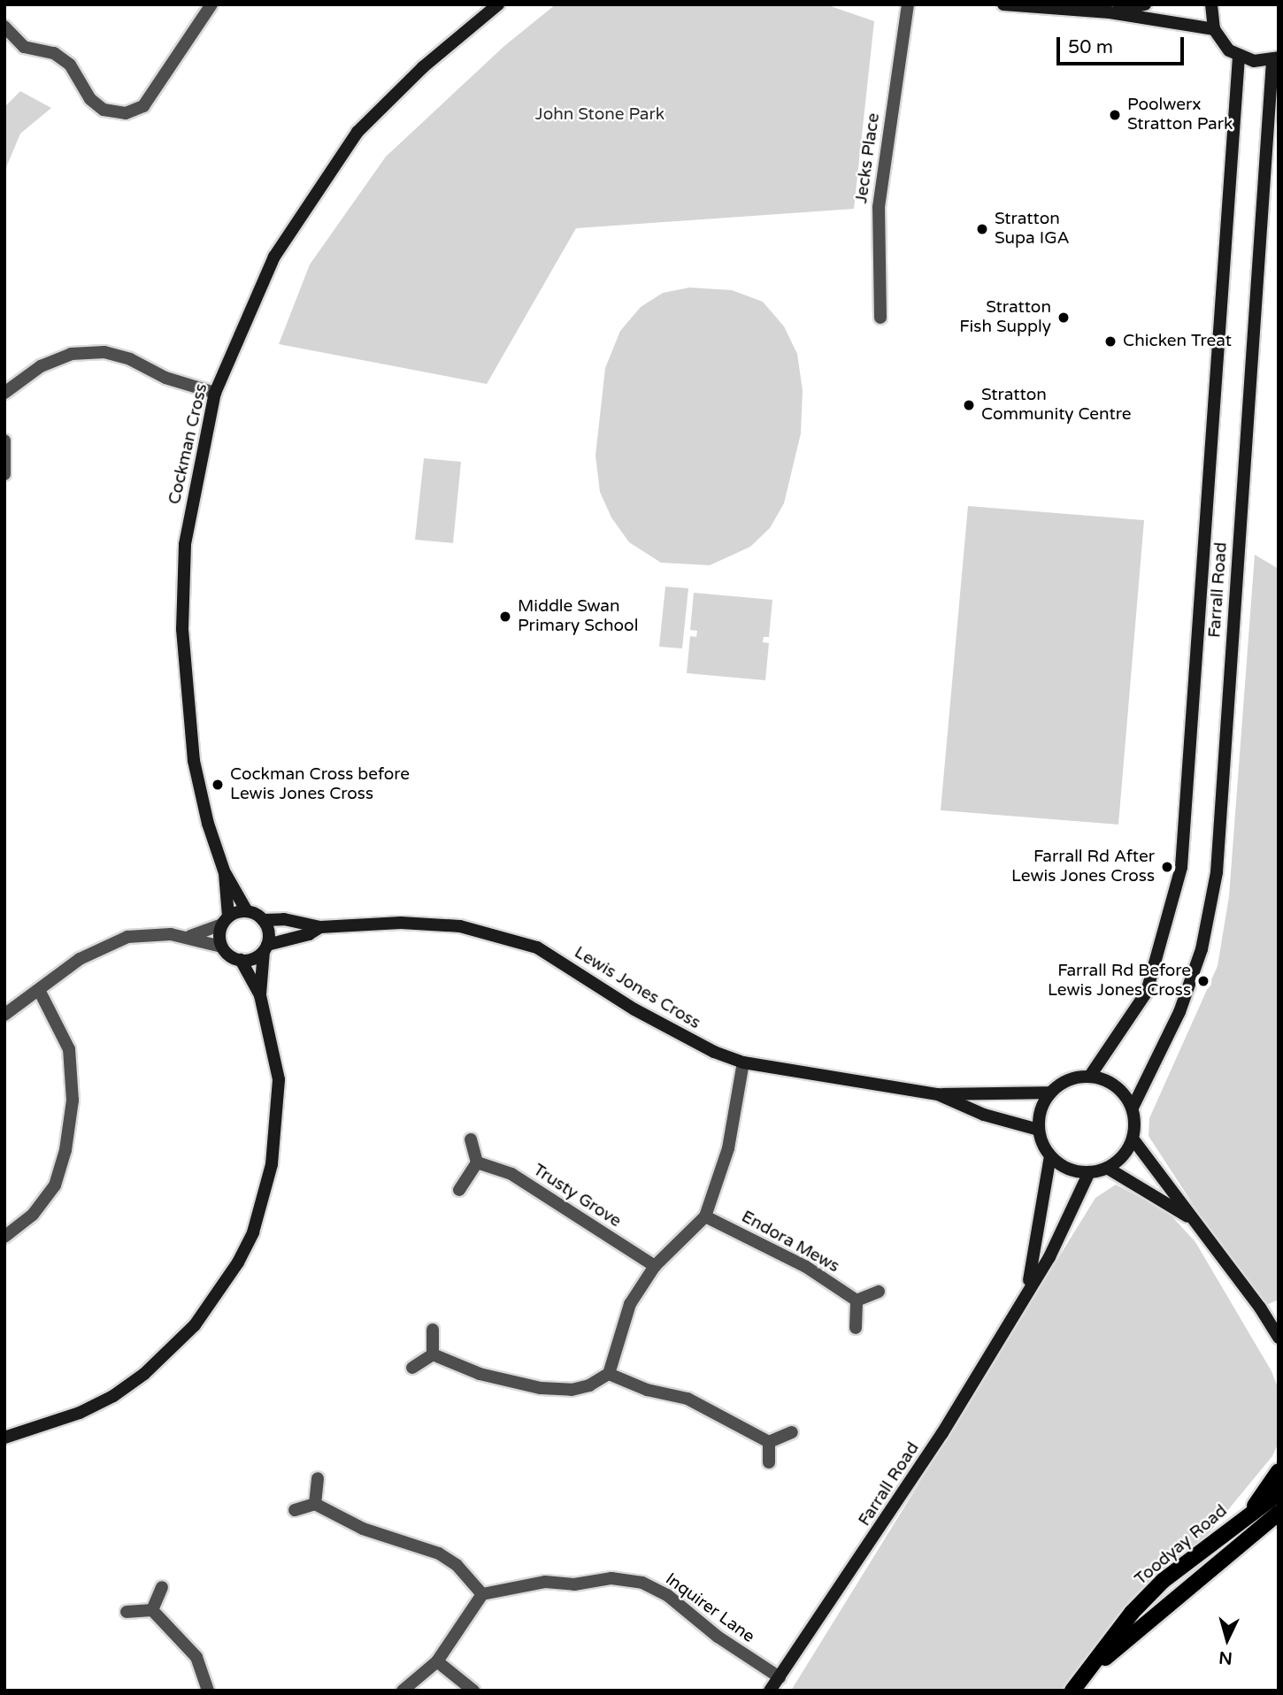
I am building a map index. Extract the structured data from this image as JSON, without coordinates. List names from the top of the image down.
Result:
{
  "streets": {
    "main road": [
      "Cockman Cross",
      "Farrall Road",
      "Lewis Jones Cross",
      "Toodyay Road"
    ],
    "street": [
      "Jecks Place",
      "Trusty Grove",
      "Endora Mews",
      "Inquirer Lane"
    ]
  },
  "crossings": [
    ["Cockman Cross", "Lewis Jones Cross"],
    ["Farrall Road", "Lewis Jones Cross"],
    ["Farrall Road", "Inquirer Lane"]
  ],
  "parks": ["John Stone Park"],
  "places": [
    "Poolwerx Stratton Park",
    "Stratton Supa IGA",
    "Stratton Fish Supply",
    "Chicken Treat",
    "Stratton Community Centre",
    "Middle Swan Primary School",
    "Cockman Cross before Lewis Jones Cross",
    "Farrall Rd After Lewis Jones Cross",
    "Farrall Rd Before Lewis Jones Cross"
  ],
  "scale_bar": "50 m",
  "north": "bottom"
}
